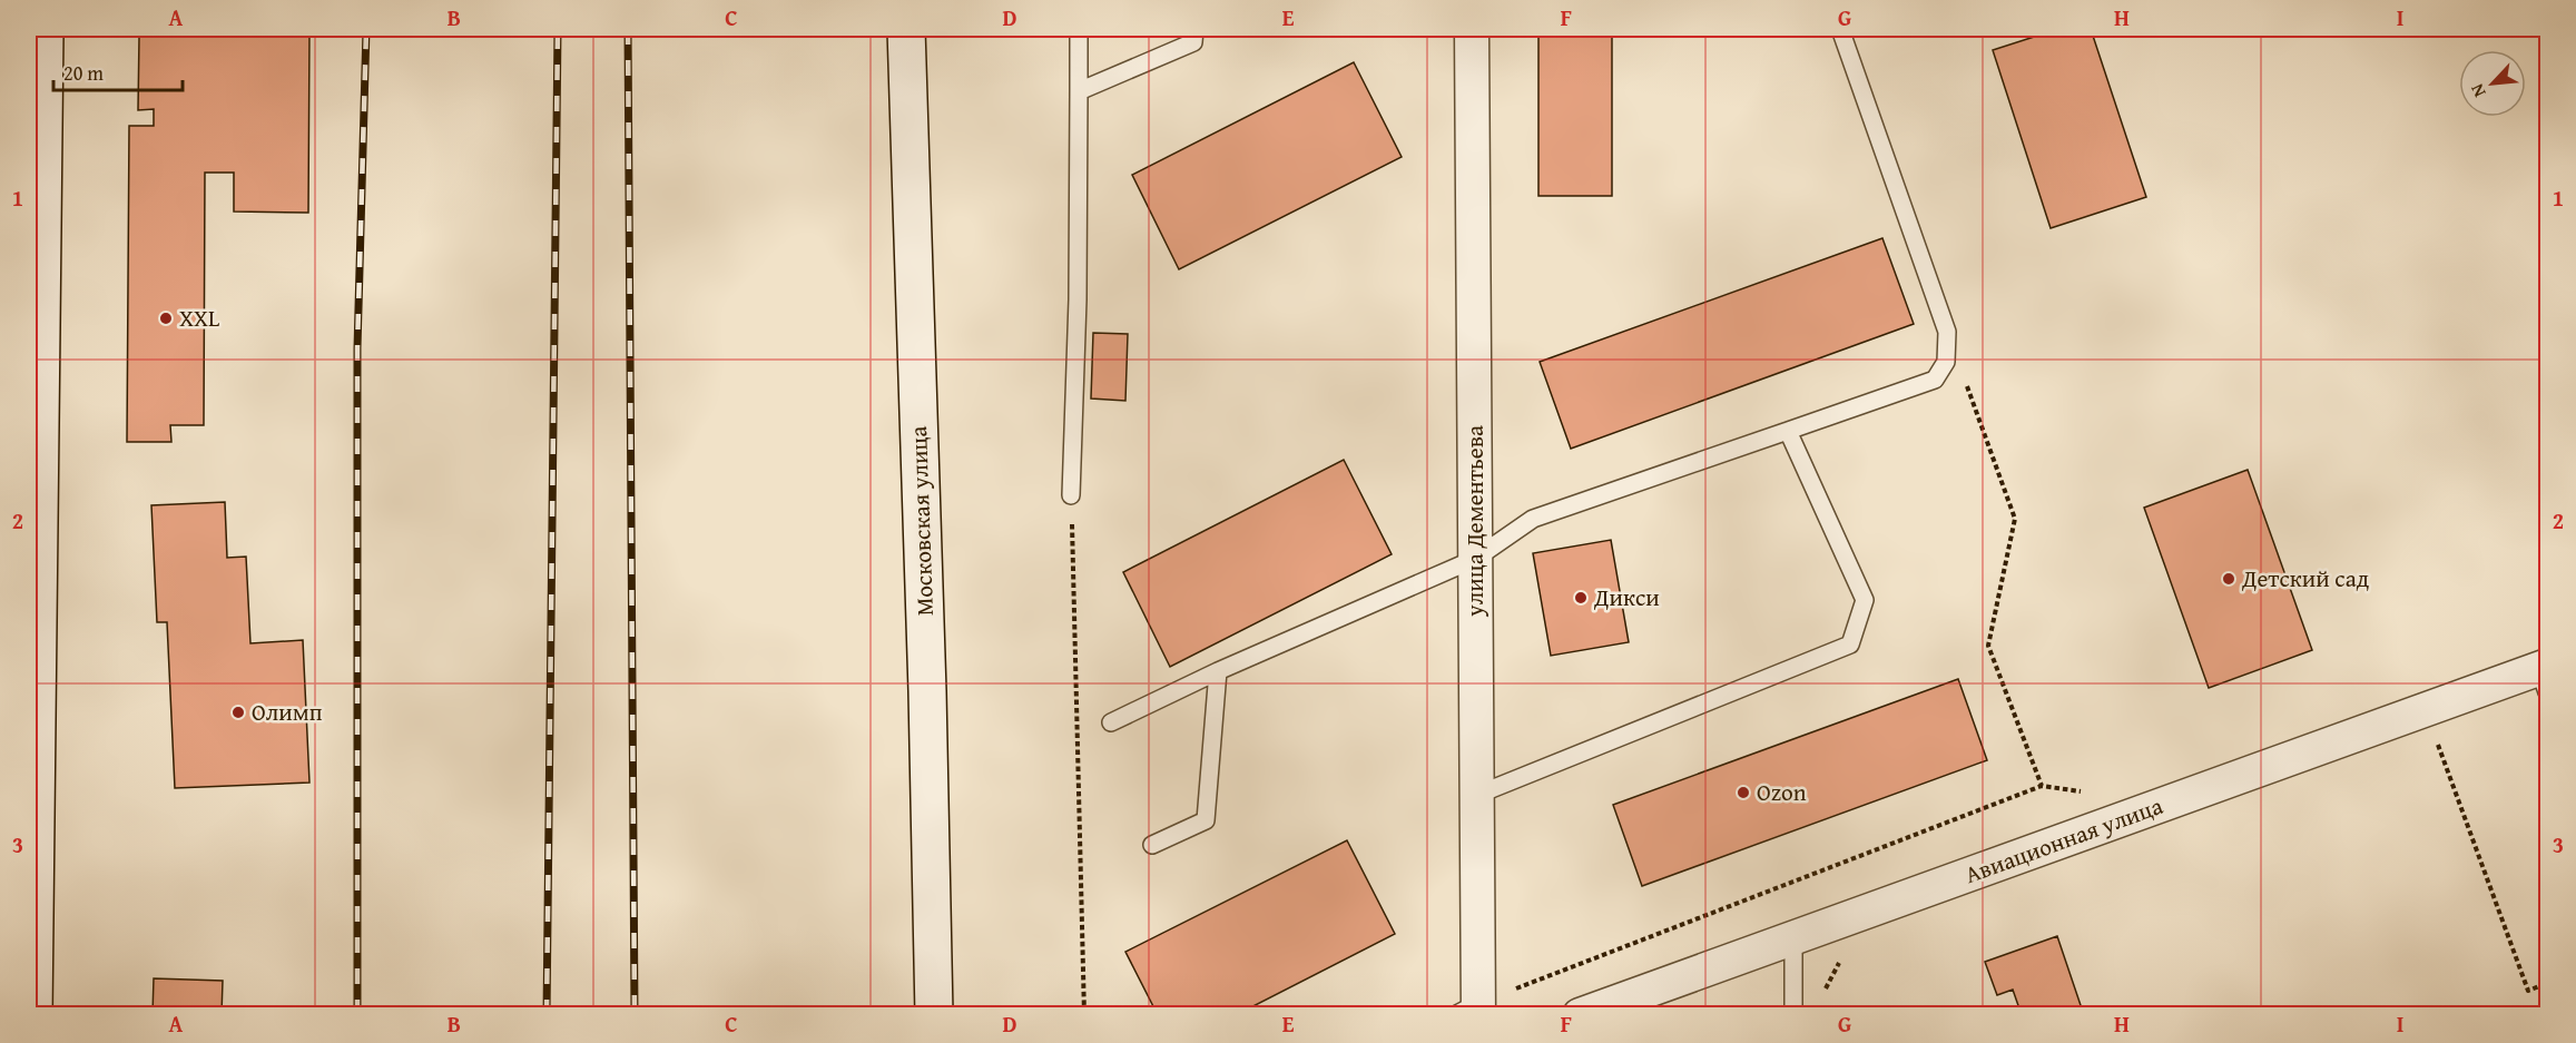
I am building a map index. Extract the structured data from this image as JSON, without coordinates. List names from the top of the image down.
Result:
{
  "streets": {
    "main road": ["Московская улица"],
    "street": ["улица Дементьева", "Авиационная улица"]
  },
  "places": [
    "XXL",
    "Детский сад",
    "Дикси",
    "Олимп",
    "Ozon"
  ],
  "scale_bar": "20 m",
  "north": "bottom left",
  "grid": {
    "columns": [
      "A",
      "B",
      "C",
      "D",
      "E",
      "F",
      "G",
      "H",
      "I"
    ],
    "rows": ["1", "2", "3"]
  }
}
